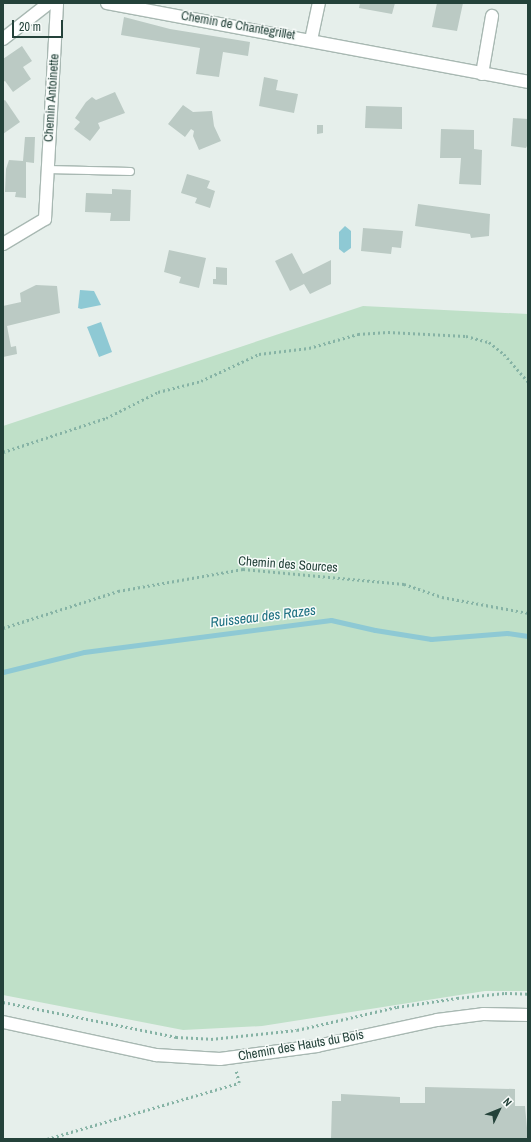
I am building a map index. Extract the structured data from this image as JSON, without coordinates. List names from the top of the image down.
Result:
{
  "streets": {
    "street": ["Chemin de Chantegrillet", "Chemin Antoinette", "Chemin des Hauts du Bois"],
    "path": ["Chemin des Sources"]
  },
  "water": ["Ruisseau des Razes"],
  "scale_bar": "20 m",
  "north": "top right"
}
